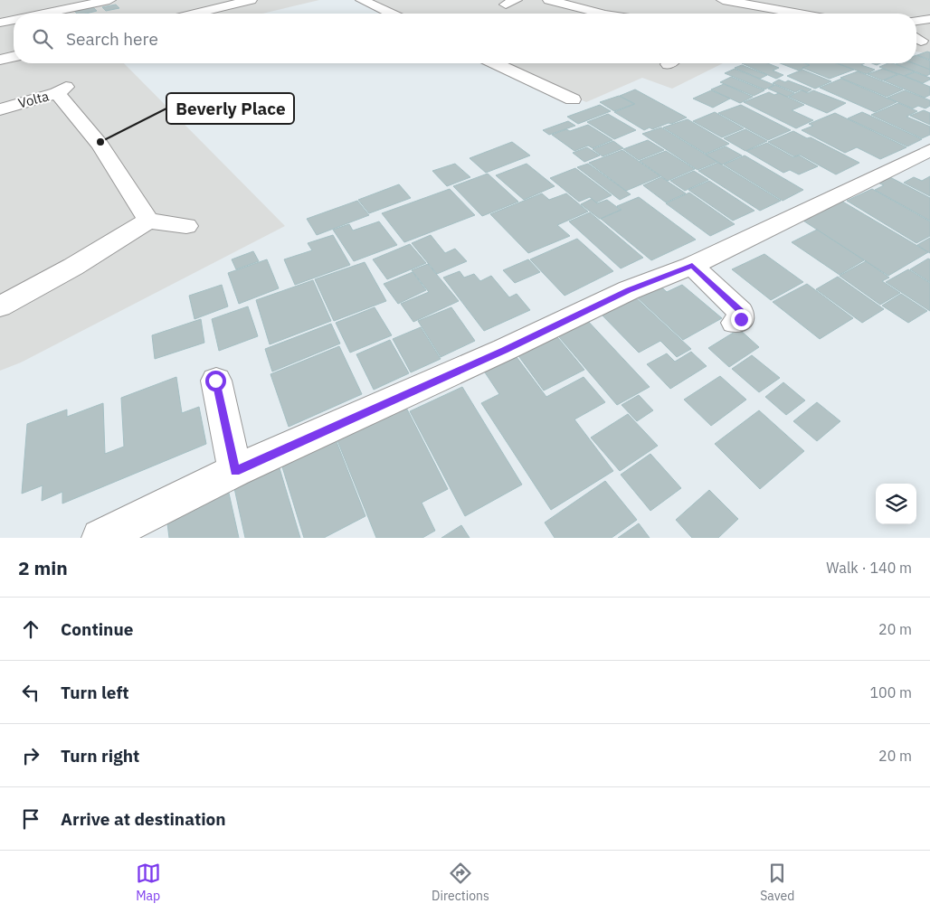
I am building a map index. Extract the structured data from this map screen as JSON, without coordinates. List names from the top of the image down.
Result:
{
  "streets": {
    "street": ["Volta"]
  },
  "places": ["Beverly Place"],
  "page": {
    "search": "Search here",
    "heading": ["2 min", "Walk · 140 m"],
    "list": [
      ["Continue", "20 m"],
      ["Turn left", "100 m"],
      ["Turn right", "20 m"],
      "Arrive at destination"
    ],
    "nav": ["Map", "Directions", "Saved"]
  }
}
